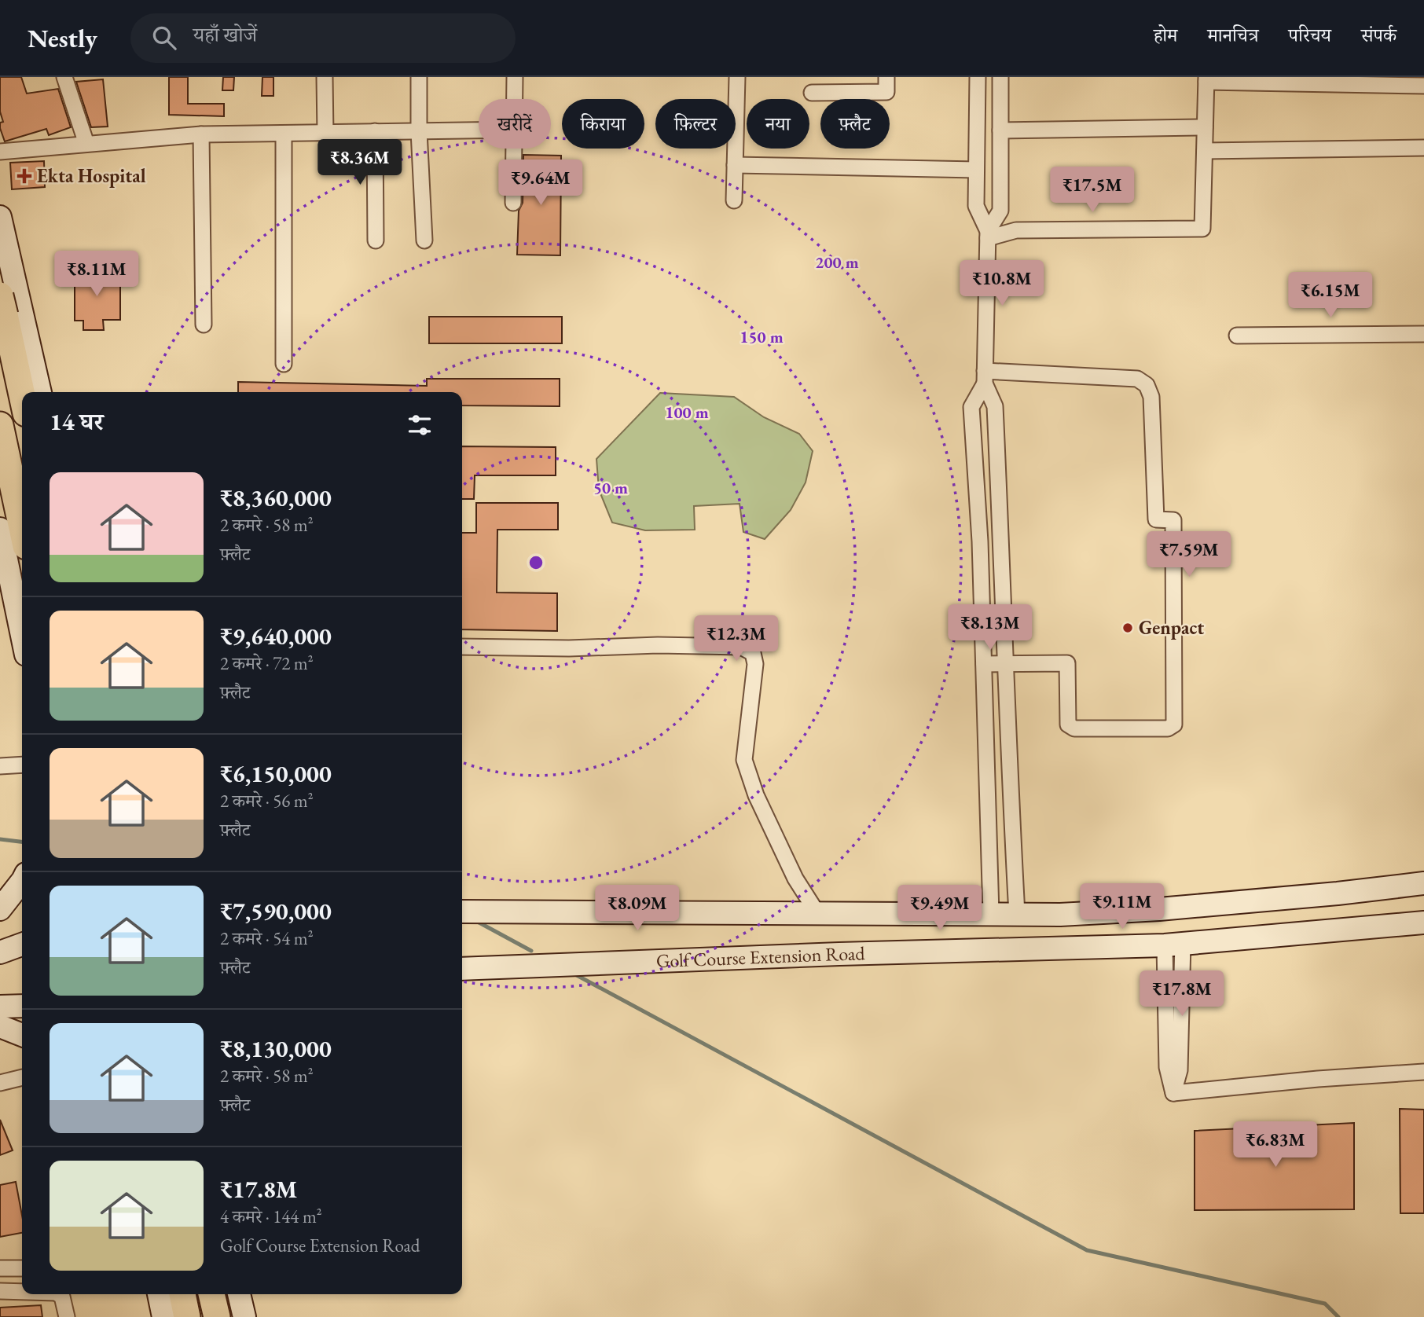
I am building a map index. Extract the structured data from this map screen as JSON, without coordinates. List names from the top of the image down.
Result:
{
  "streets": {
    "main road": ["Golf Course Extension Road"]
  },
  "places": {
    "health": ["Ekta Hospital"],
    "other": ["Genpact"]
  },
  "page": {
    "header": "Nestly",
    "search": "यहाँ खोजें",
    "nav": [
      "होम",
      "मानचित्र",
      "परिचय",
      "संपर्क"
    ],
    "chip": [
      "खरीदें",
      "किराया",
      "फ़िल्टर",
      "नया",
      "फ़्लैट"
    ],
    "price": [
      "₹8.36M",
      "₹9.64M",
      "₹17.5M",
      "₹8.11M",
      "₹10.8M",
      "₹6.15M",
      "₹7.59M",
      "₹8.13M",
      "₹12.3M",
      "₹9.11M",
      "₹8.09M",
      "₹9.49M",
      "₹17.8M",
      "₹6.83M"
    ],
    "heading": "14 घर",
    "list": [
      {
        "name": "₹8,360,000",
        "note": "2 कमरे · 58 m² · फ़्लैट"
      },
      {
        "name": "₹9,640,000",
        "note": "2 कमरे · 72 m² · फ़्लैट"
      },
      {
        "name": "₹6,150,000",
        "note": "2 कमरे · 56 m² · फ़्लैट"
      },
      {
        "name": "₹7,590,000",
        "note": "2 कमरे · 54 m² · फ़्लैट"
      },
      {
        "name": "₹8,130,000",
        "note": "2 कमरे · 58 m² · फ़्लैट"
      },
      {
        "name": "₹17.8M",
        "note": "4 कमरे · 144 m² · Golf Course Extension Road"
      }
    ]
  },
  "rings": [
    "200 m",
    "150 m",
    "100 m",
    "50 m"
  ]
}
